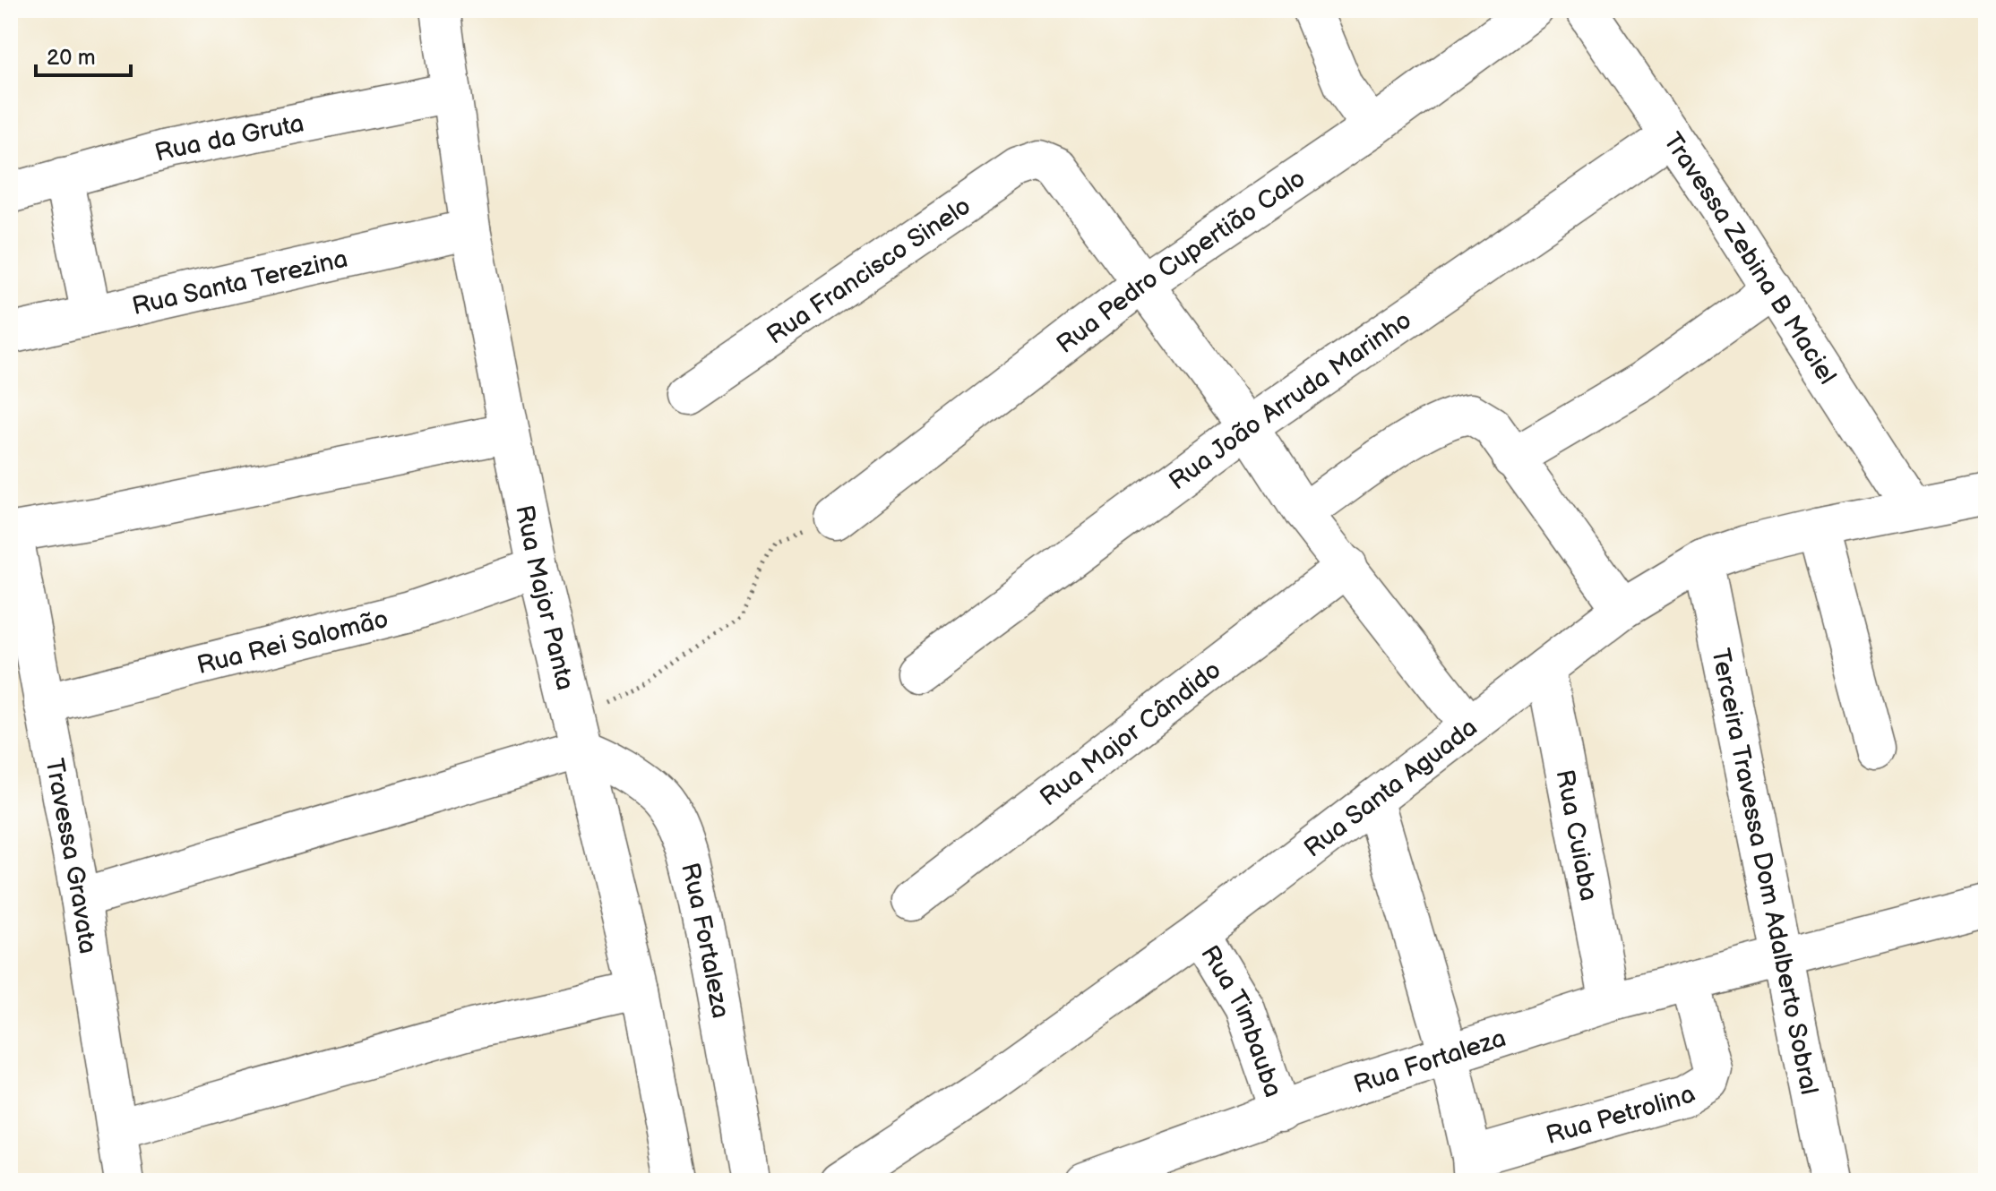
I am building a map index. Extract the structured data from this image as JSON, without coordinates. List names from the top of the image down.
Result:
{
  "streets": {
    "street": [
      "Rua da Gruta",
      "Travessa Zebina B Maciel",
      "Rua Pedro Cupertião Calo",
      "Rua Francisco Sinelo",
      "Rua Santa Terezina",
      "Rua João Arruda Marinho",
      "Rua Major Panta",
      "Rua Rei Salomão",
      "Rua Major Cândido",
      "Rua Santa Aguada",
      "Rua Cuiaba",
      "Travessa Gravata",
      "Terceira Travessa Dom Adalberto Sobral",
      "Rua Fortaleza",
      "Rua Timbauba",
      "Rua Petrolina"
    ]
  },
  "crossings": [
    ["Rua da Gruta", "Rua Major Panta"],
    ["Travessa Zebina B Maciel", "Rua João Arruda Marinho"],
    ["Travessa Zebina B Maciel", "Rua Santa Aguada"],
    ["Rua Pedro Cupertião Calo", "Rua Francisco Sinelo"],
    ["Rua Santa Terezina", "Rua Major Panta"],
    ["Rua Major Panta", "Rua Rei Salomão"],
    ["Rua Major Panta", "Rua Fortaleza"],
    ["Rua Rei Salomão", "Travessa Gravata"],
    ["Rua Santa Aguada", "Rua Cuiaba"],
    ["Rua Santa Aguada", "Terceira Travessa Dom Adalberto Sobral"],
    ["Rua Santa Aguada", "Rua Timbauba"],
    ["Rua Cuiaba", "Rua Fortaleza"],
    ["Terceira Travessa Dom Adalberto Sobral", "Rua Fortaleza"],
    ["Rua Fortaleza", "Rua Timbauba"],
    ["Rua Fortaleza", "Rua Petrolina"]
  ],
  "scale_bar": "20 m"
}
